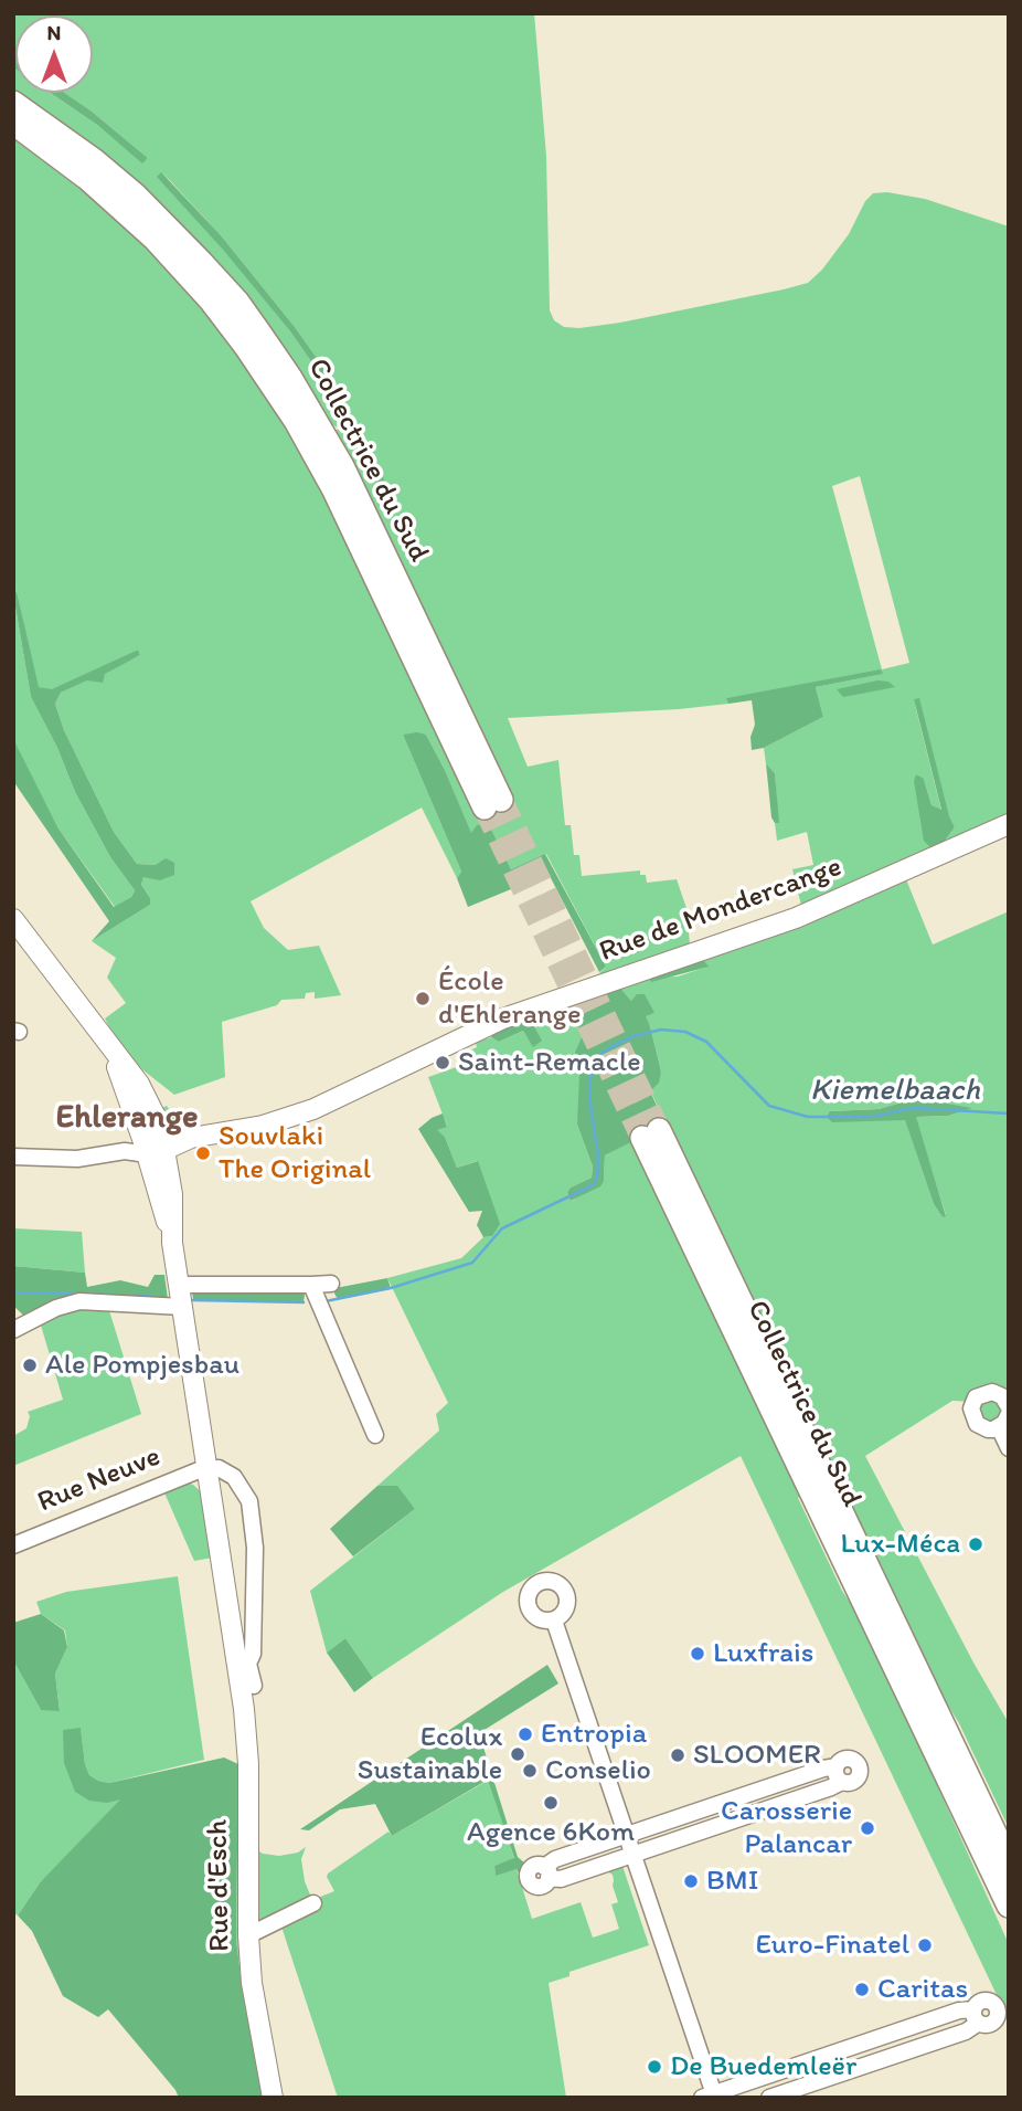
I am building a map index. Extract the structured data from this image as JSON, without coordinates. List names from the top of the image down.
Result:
{
  "streets": {
    "highway": ["Collectrice du Sud"],
    "main road": ["Rue de Mondercange", "Rue d'Esch"],
    "street": ["Rue Neuve"]
  },
  "crossings": [
    ["Rue de Mondercange", "Rue d'Esch"],
    ["Rue Neuve", "Rue d'Esch"]
  ],
  "districts": ["Ehlerange"],
  "water": ["Kiemelbaach"],
  "places": [
    "École d'Ehlerange",
    "Saint-Remacle",
    "Souvlaki The Original",
    "Ale Pompjesbau",
    "Lux-Méca",
    "Luxfrais",
    "Entropia",
    "Ecolux Sustainable",
    "SLOOMER",
    "Conselio",
    "Agence 6Kom",
    "Carosserie Palancar",
    "BMI",
    "Euro-Finatel",
    "Caritas",
    "De Buedemleër"
  ],
  "north": "top"
}
